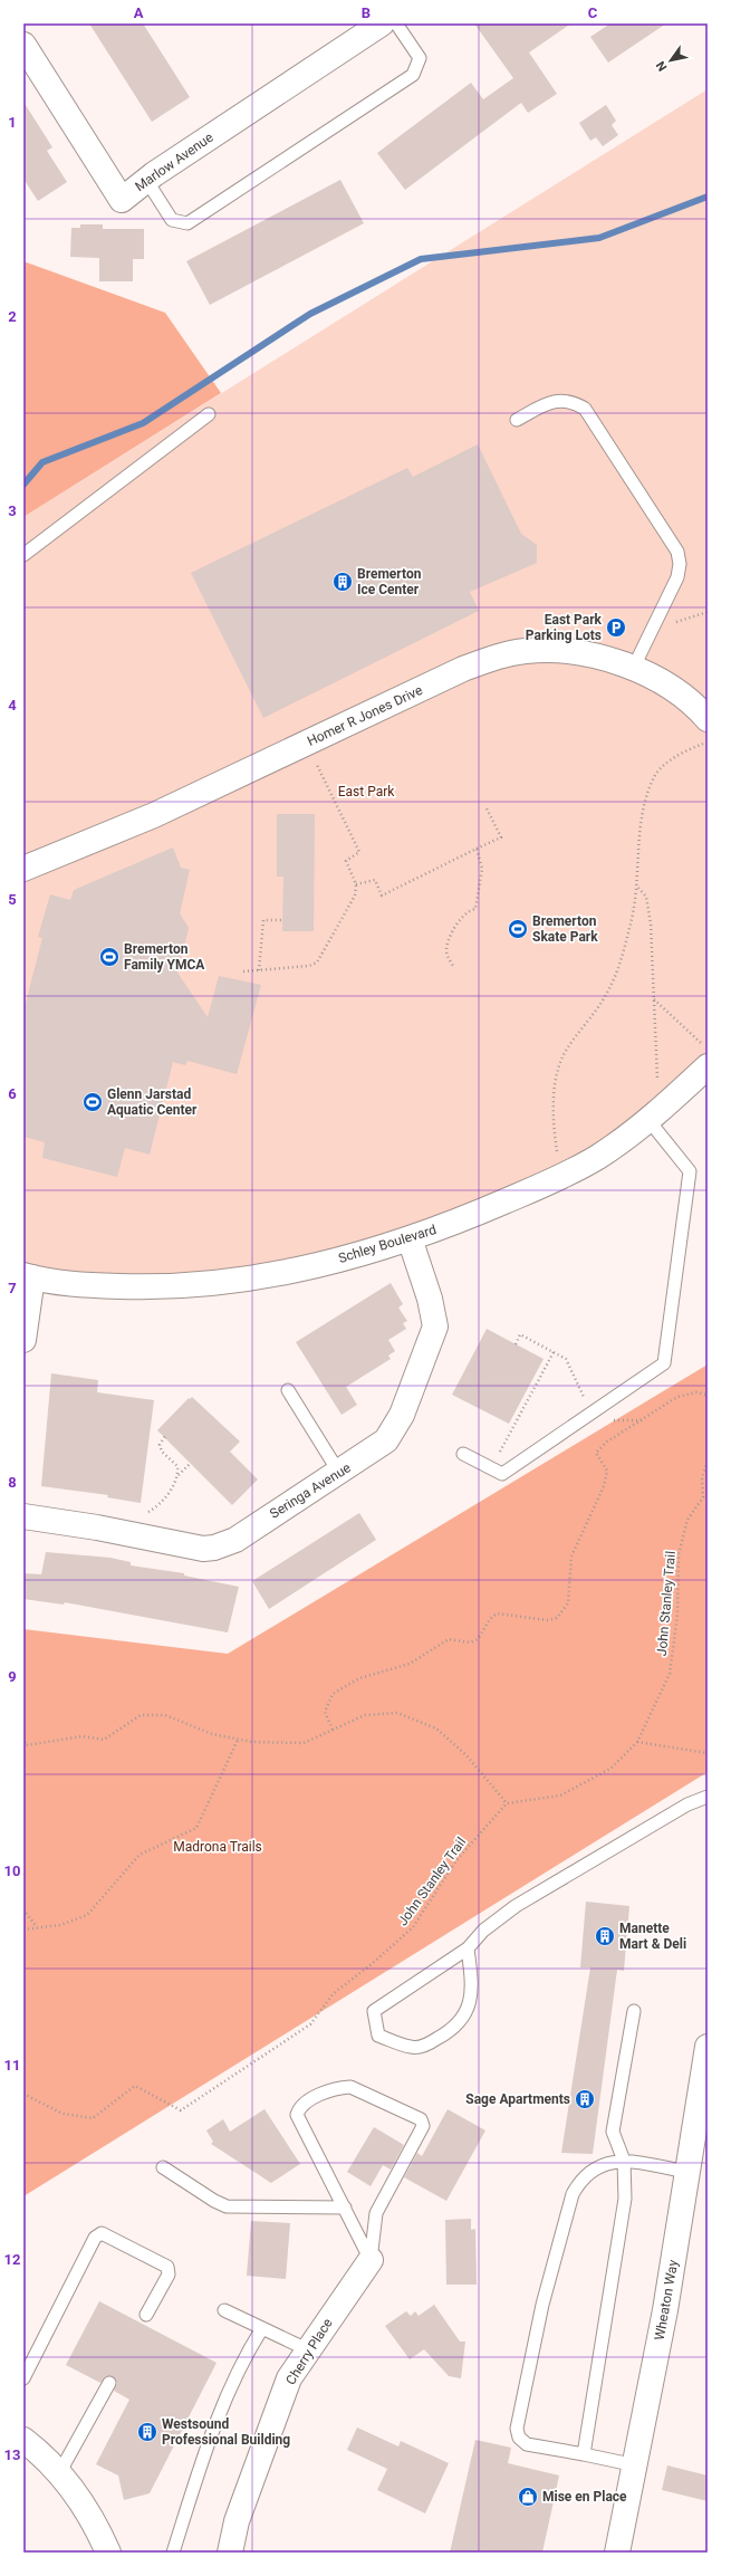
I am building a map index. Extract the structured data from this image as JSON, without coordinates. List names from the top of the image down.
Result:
{
  "streets": {
    "street": [
      "Marlow Avenue",
      "Homer R Jones Drive",
      "Schley Boulevard",
      "Seringa Avenue",
      "Wheaton Way",
      "Cherry Place"
    ],
    "path": ["John Stanley Trail"]
  },
  "crossings": [
    ["Schley Boulevard", "Seringa Avenue"]
  ],
  "parks": ["East Park", "Madrona Trails"],
  "places": {
    "building": [
      "Bremerton Ice Center",
      "Manette Mart & Deli",
      "Sage Apartments",
      "Westsound Professional Building"
    ],
    "parking": ["East Park Parking Lots"],
    "sports": ["Bremerton Skate Park", "Bremerton Family YMCA", "Glenn Jarstad Aquatic Center"],
    "shop": ["Mise en Place"]
  },
  "north": "bottom left",
  "grid": {
    "columns": ["A", "B", "C"],
    "rows": [
      "1",
      "2",
      "3",
      "4",
      "5",
      "6",
      "7",
      "8",
      "9",
      "10",
      "11",
      "12",
      "13"
    ]
  }
}
